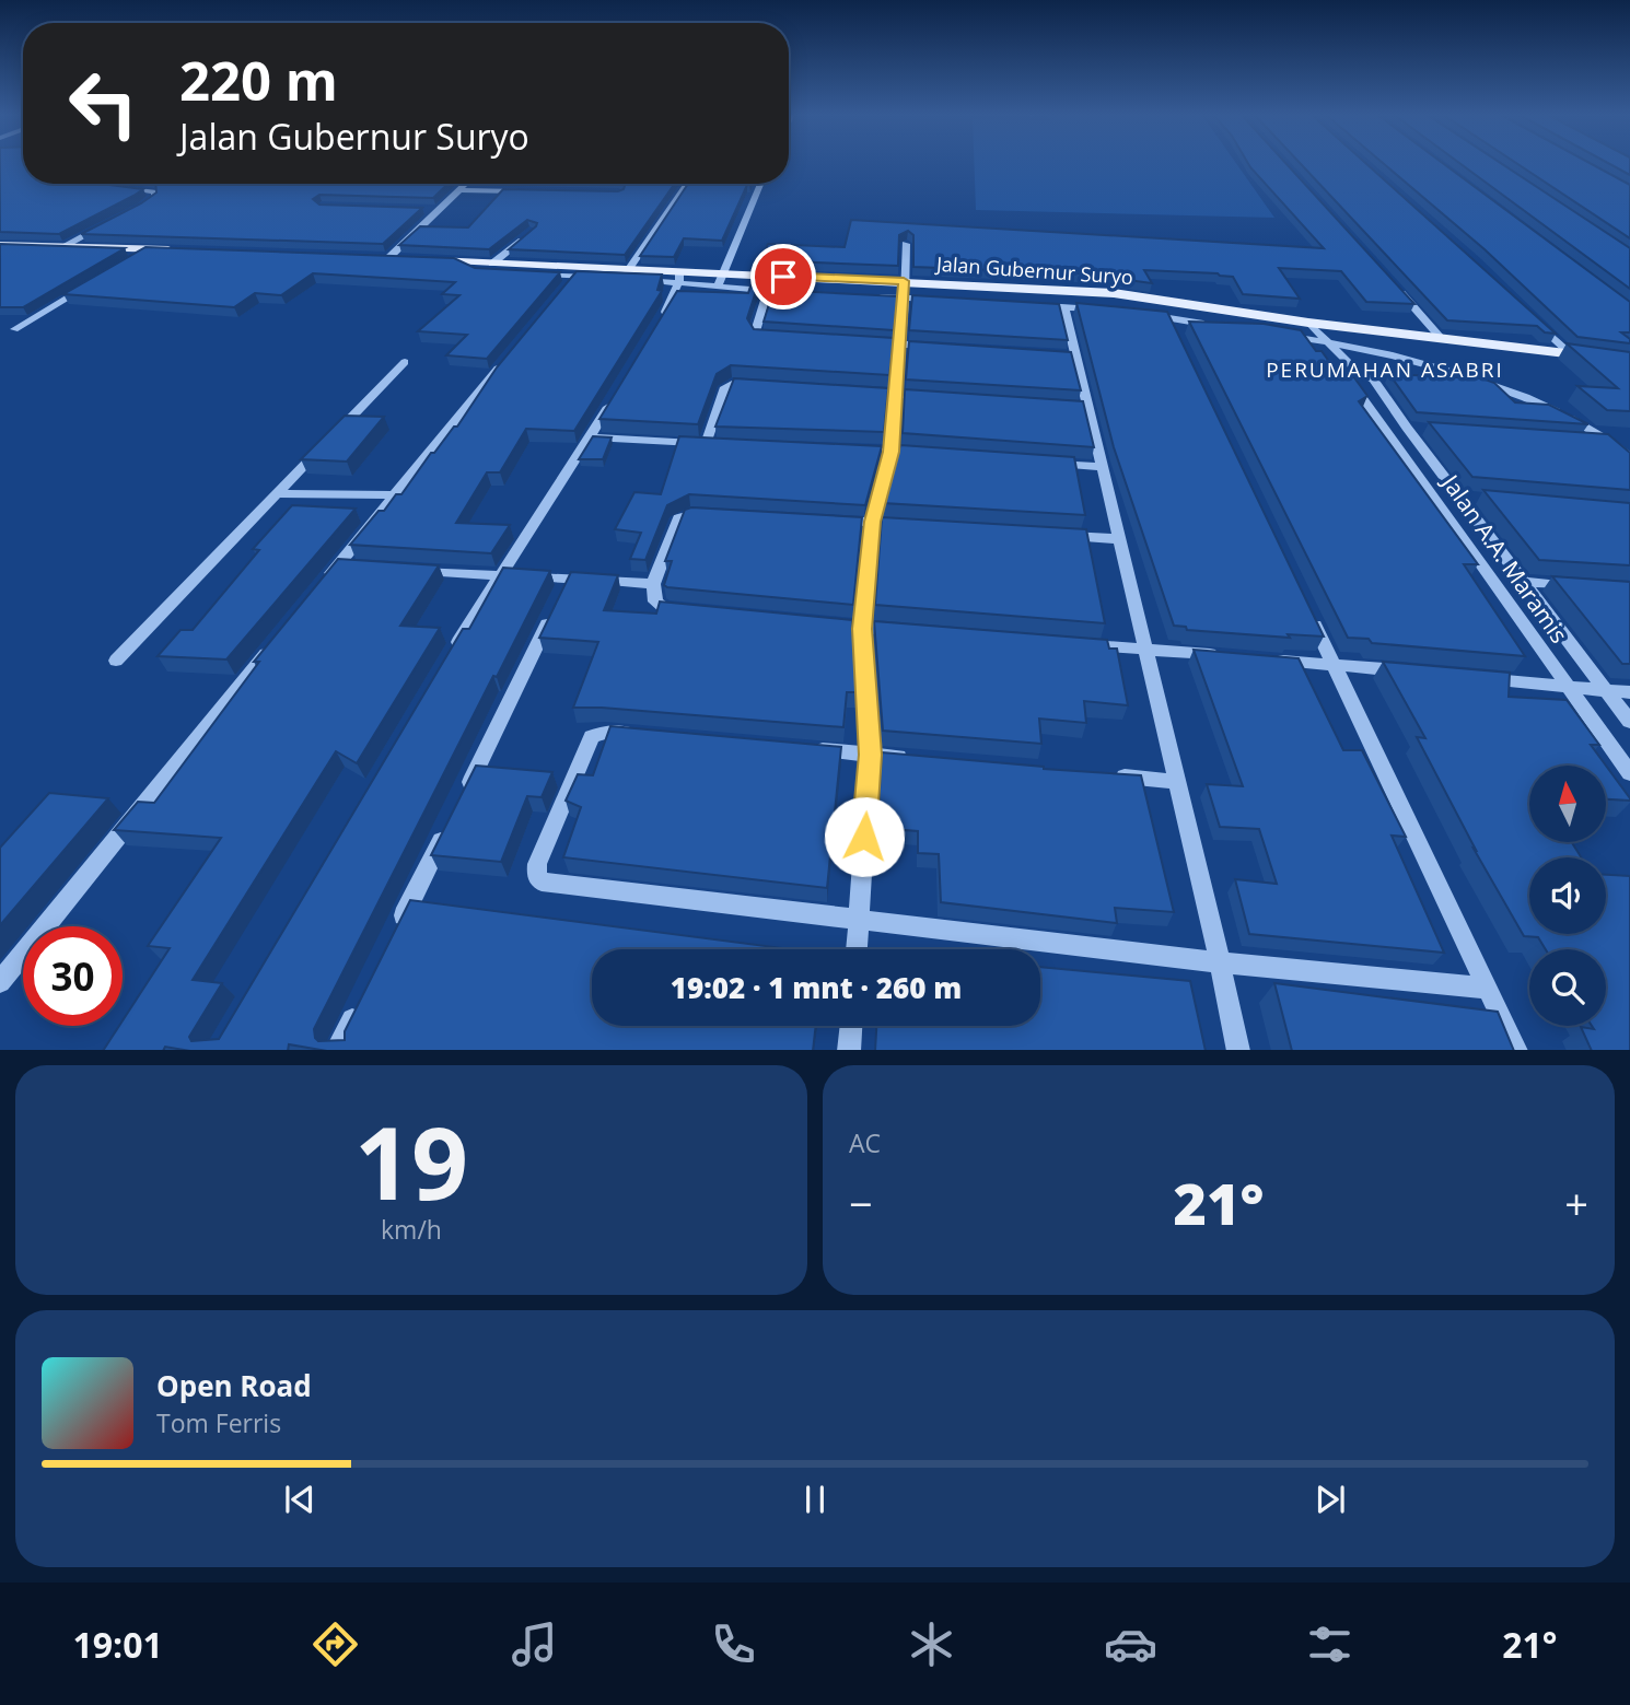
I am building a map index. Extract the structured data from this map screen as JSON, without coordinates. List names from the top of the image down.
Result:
{
  "streets": {
    "main road": ["Jalan Gubernur Suryo"],
    "street": ["Jalan A.A. Maramis"]
  },
  "crossings": [
    ["Jalan Gubernur Suryo", "Jalan A.A. Maramis"]
  ],
  "districts": ["PERUMAHAN ASABRI"],
  "north": "top",
  "page": {
    "turn": ["220 m", "Jalan Gubernur Suryo"],
    "limit": "30",
    "trip": "19:02 · 1 mnt · 260 m",
    "tile": [
      ["19", "km/h"],
      "AC"
    ],
    "heat": ["−", "21°", "+"],
    "song": ["Open Road", "Tom Ferris"],
    "tabs": ["19:01", "21°"]
  }
}
